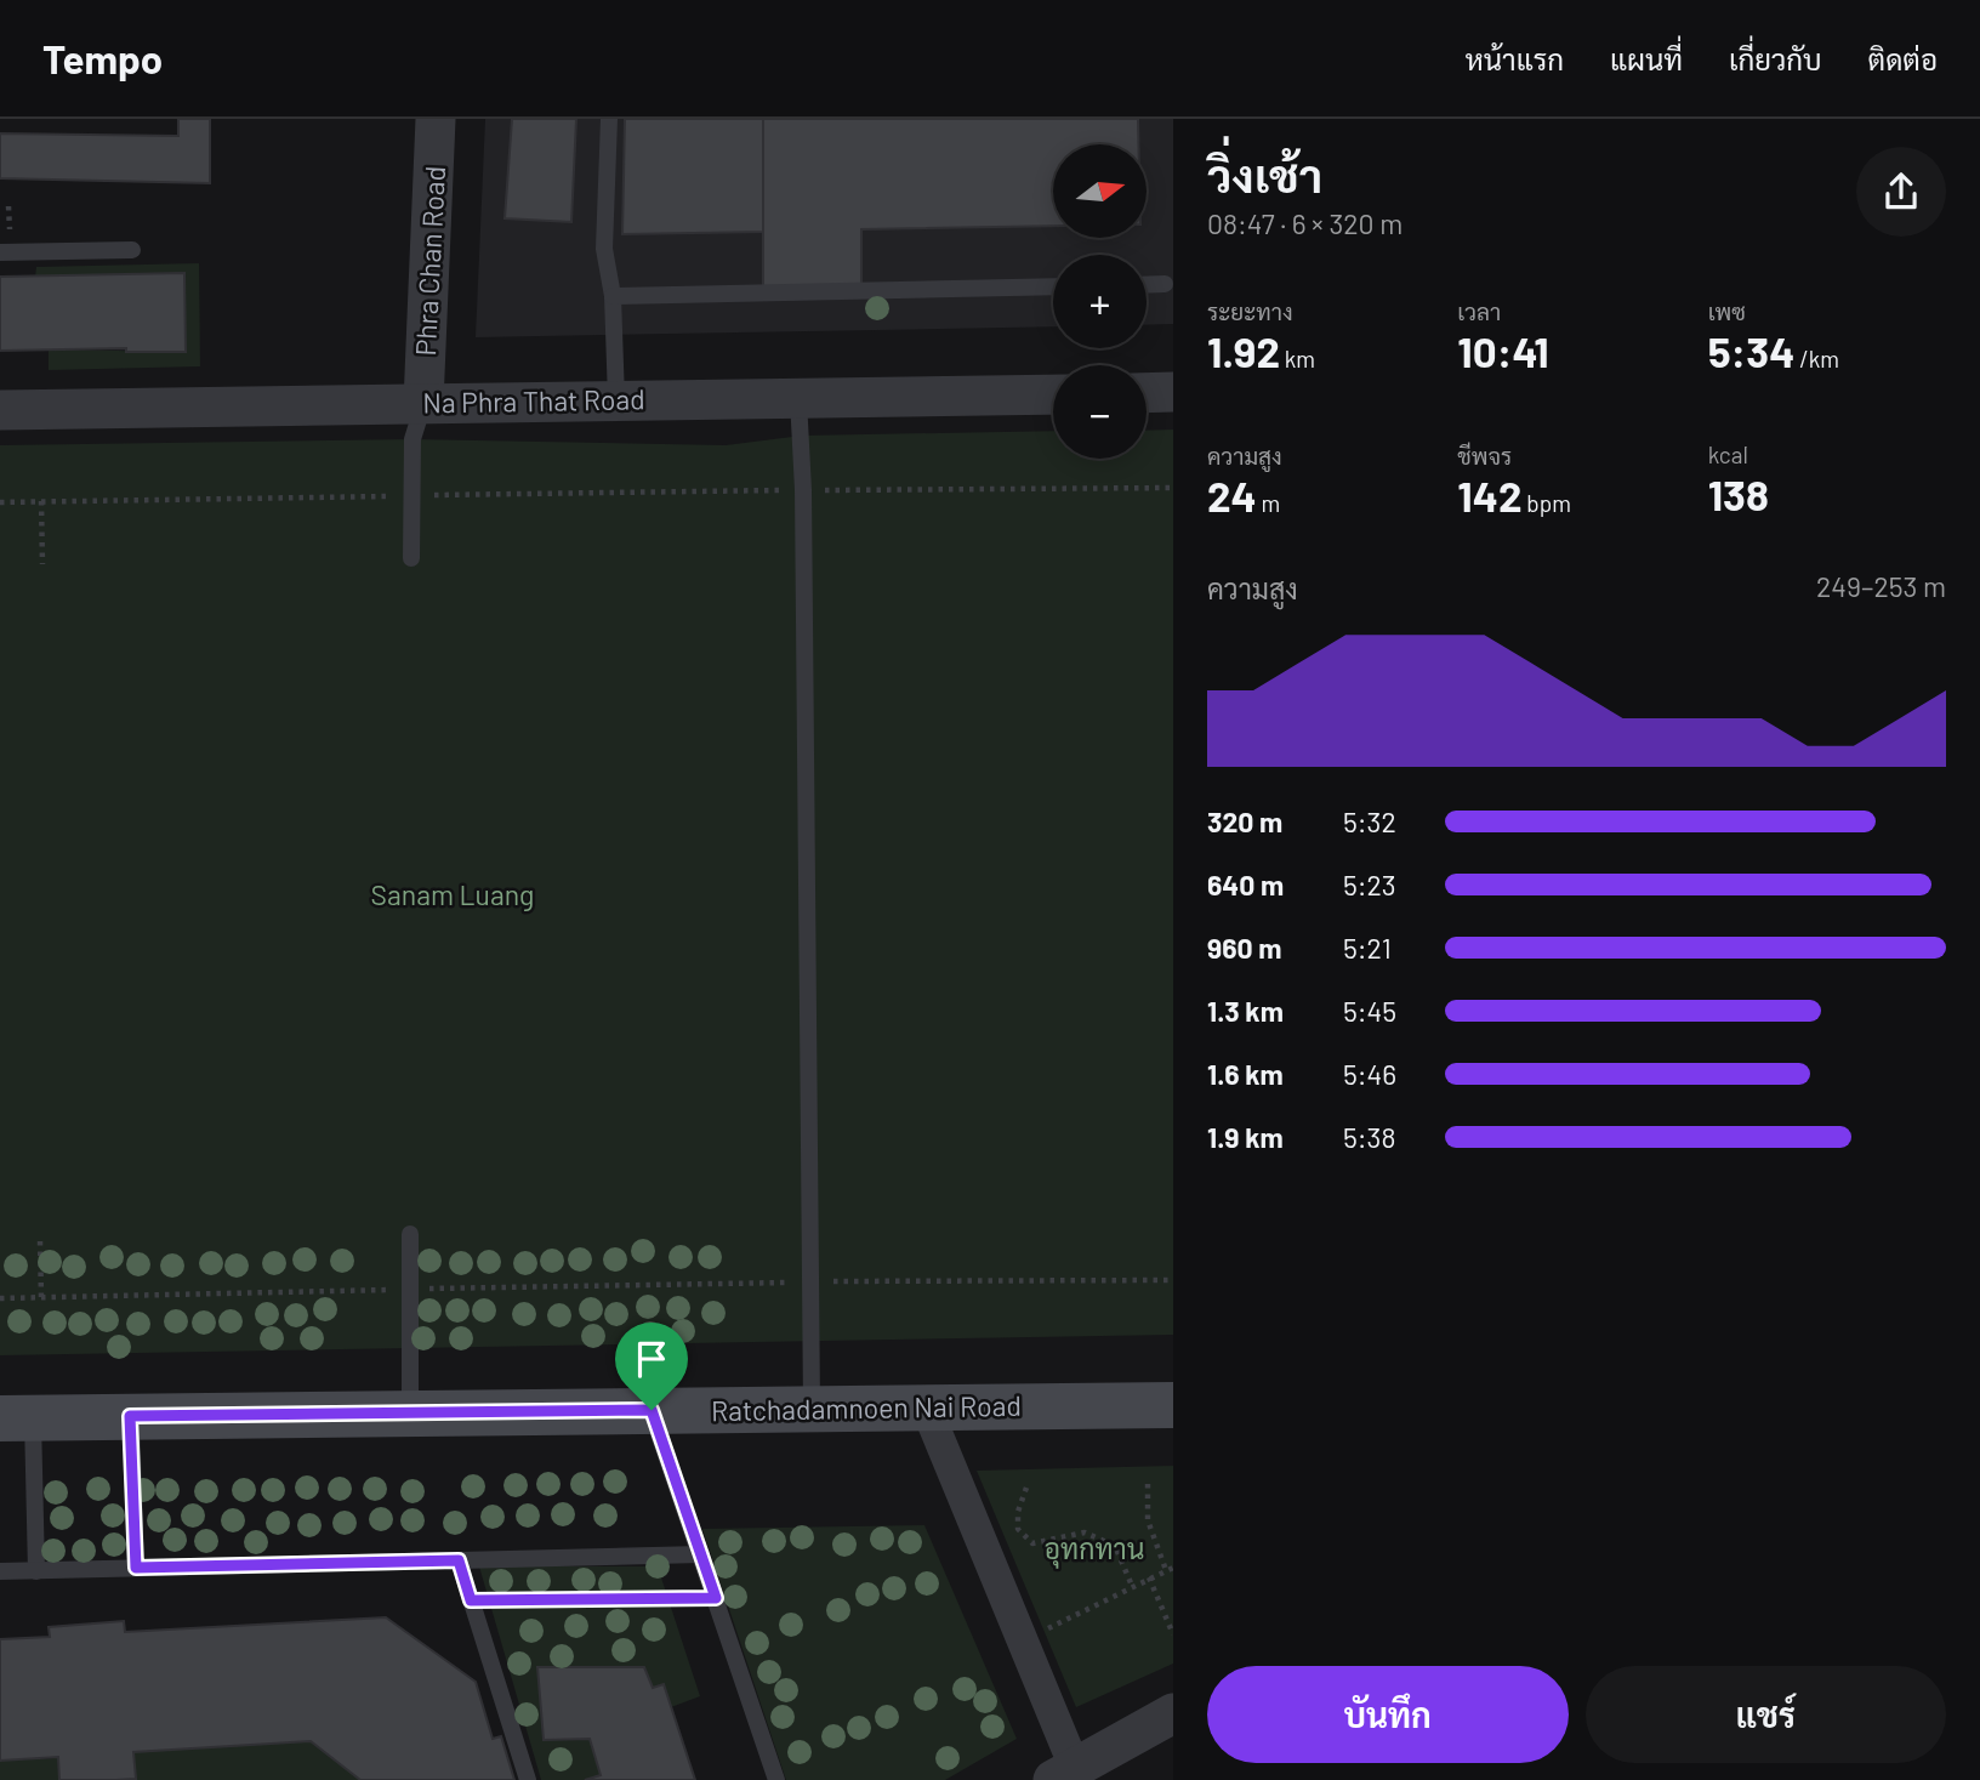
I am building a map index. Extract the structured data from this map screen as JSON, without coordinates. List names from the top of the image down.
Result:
{
  "streets": {
    "main road": ["Ratchadamnoen Nai Road"],
    "street": ["Phra Chan Road", "Na Phra That Road"]
  },
  "crossings": [
    ["Phra Chan Road", "Na Phra That Road"]
  ],
  "parks": ["Sanam Luang", "อุทกทาน"],
  "north": "right",
  "page": {
    "header": "Tempo",
    "nav": [
      "หน้าแรก",
      "แผนที่",
      "เกี่ยวกับ",
      "ติดต่อ"
    ],
    "heading": ["วิ่งเช้า", "08:47 · 6 × 320 m"],
    "map_buttons": ["+", "−"],
    "stats": [
      ["ระยะทาง", "1.92 km"],
      ["เวลา", "10:41"],
      ["เพซ", "5:34 /km"],
      ["ความสูง", "24 m"],
      ["ชีพจร", "142 bpm"],
      ["kcal", "138"]
    ],
    "chart": ["ความสูง", "249–253 m"],
    "list": [
      {
        "name": "320 m",
        "note": "5:32"
      },
      {
        "name": "640 m",
        "note": "5:23"
      },
      {
        "name": "960 m",
        "note": "5:21"
      },
      {
        "name": "1.3 km",
        "note": "5:45"
      },
      {
        "name": "1.6 km",
        "note": "5:46"
      },
      {
        "name": "1.9 km",
        "note": "5:38"
      }
    ],
    "buttons": ["บันทึก", "แชร์"]
  }
}
